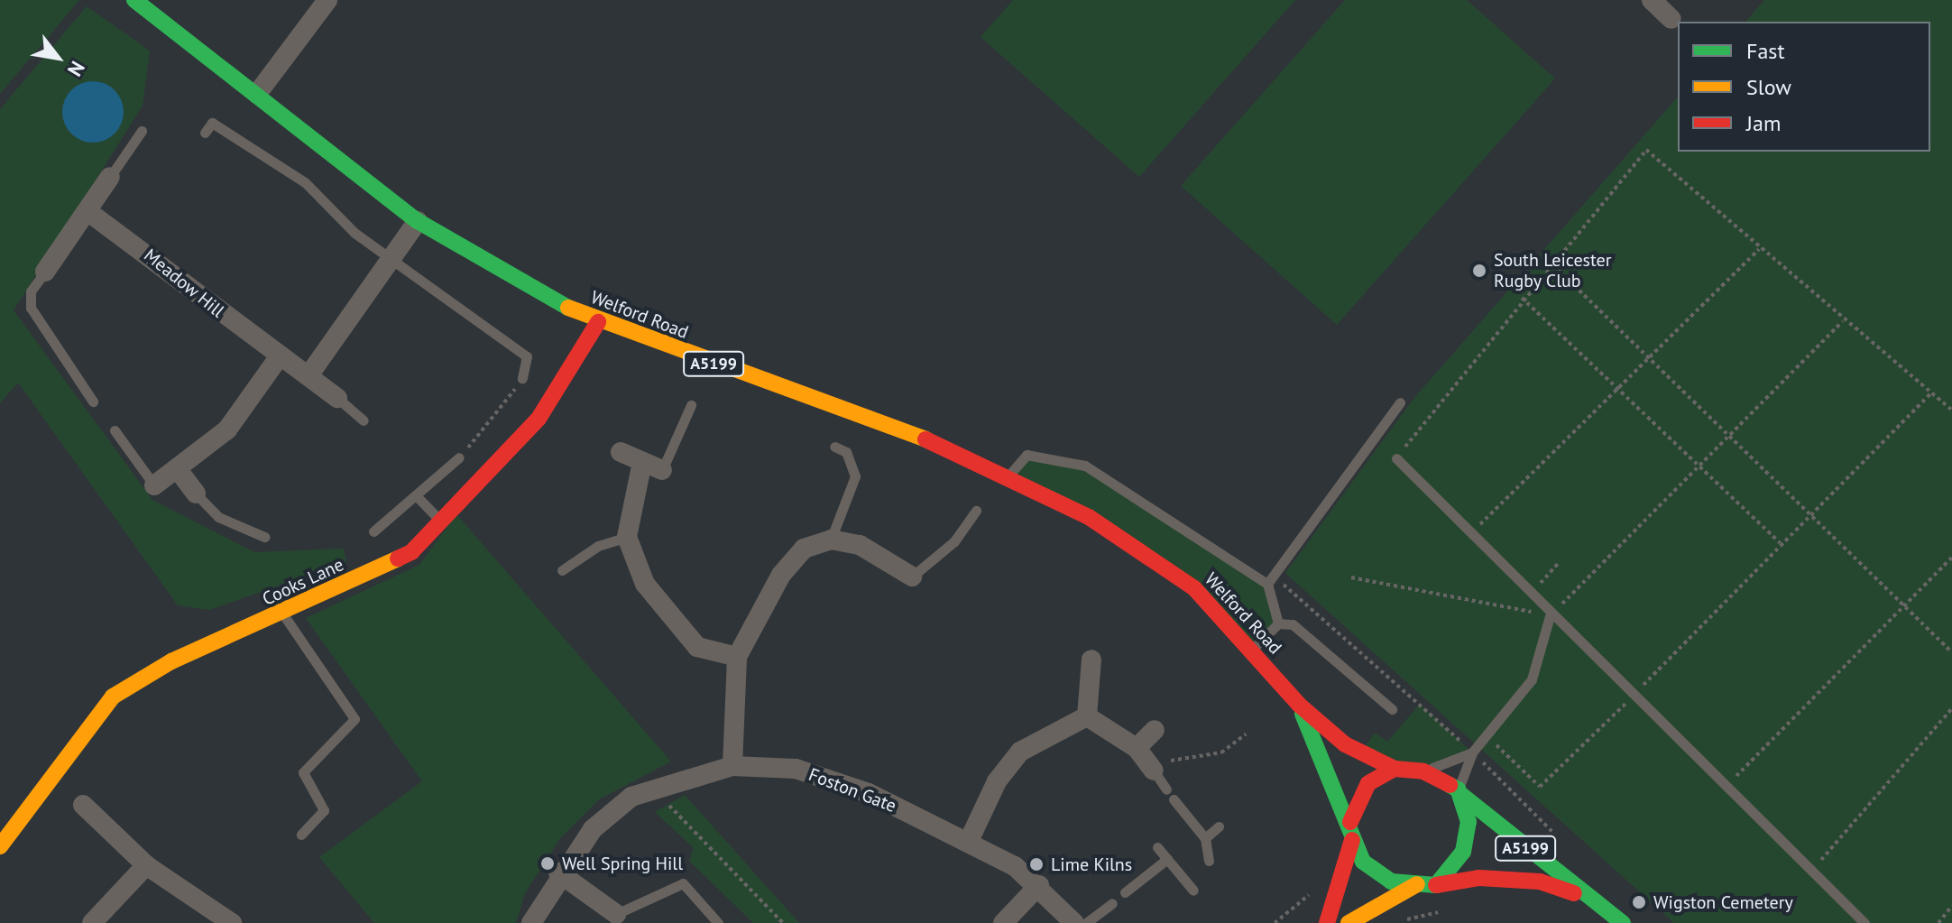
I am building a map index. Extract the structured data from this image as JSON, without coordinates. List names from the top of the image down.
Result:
{
  "streets": {
    "main road": ["Welford Road", "A5199", "Cooks Lane"],
    "street": ["Meadow Hill", "Foston Gate"]
  },
  "crossings": [
    ["Welford Road", "A5199"],
    ["Welford Road", "Cooks Lane"]
  ],
  "places": [
    "South Leicester Rugby Club",
    "Well Spring Hill",
    "Lime Kilns",
    "Wigston Cemetery"
  ],
  "legend": ["Fast", "Slow", "Jam"],
  "north": "bottom right"
}
